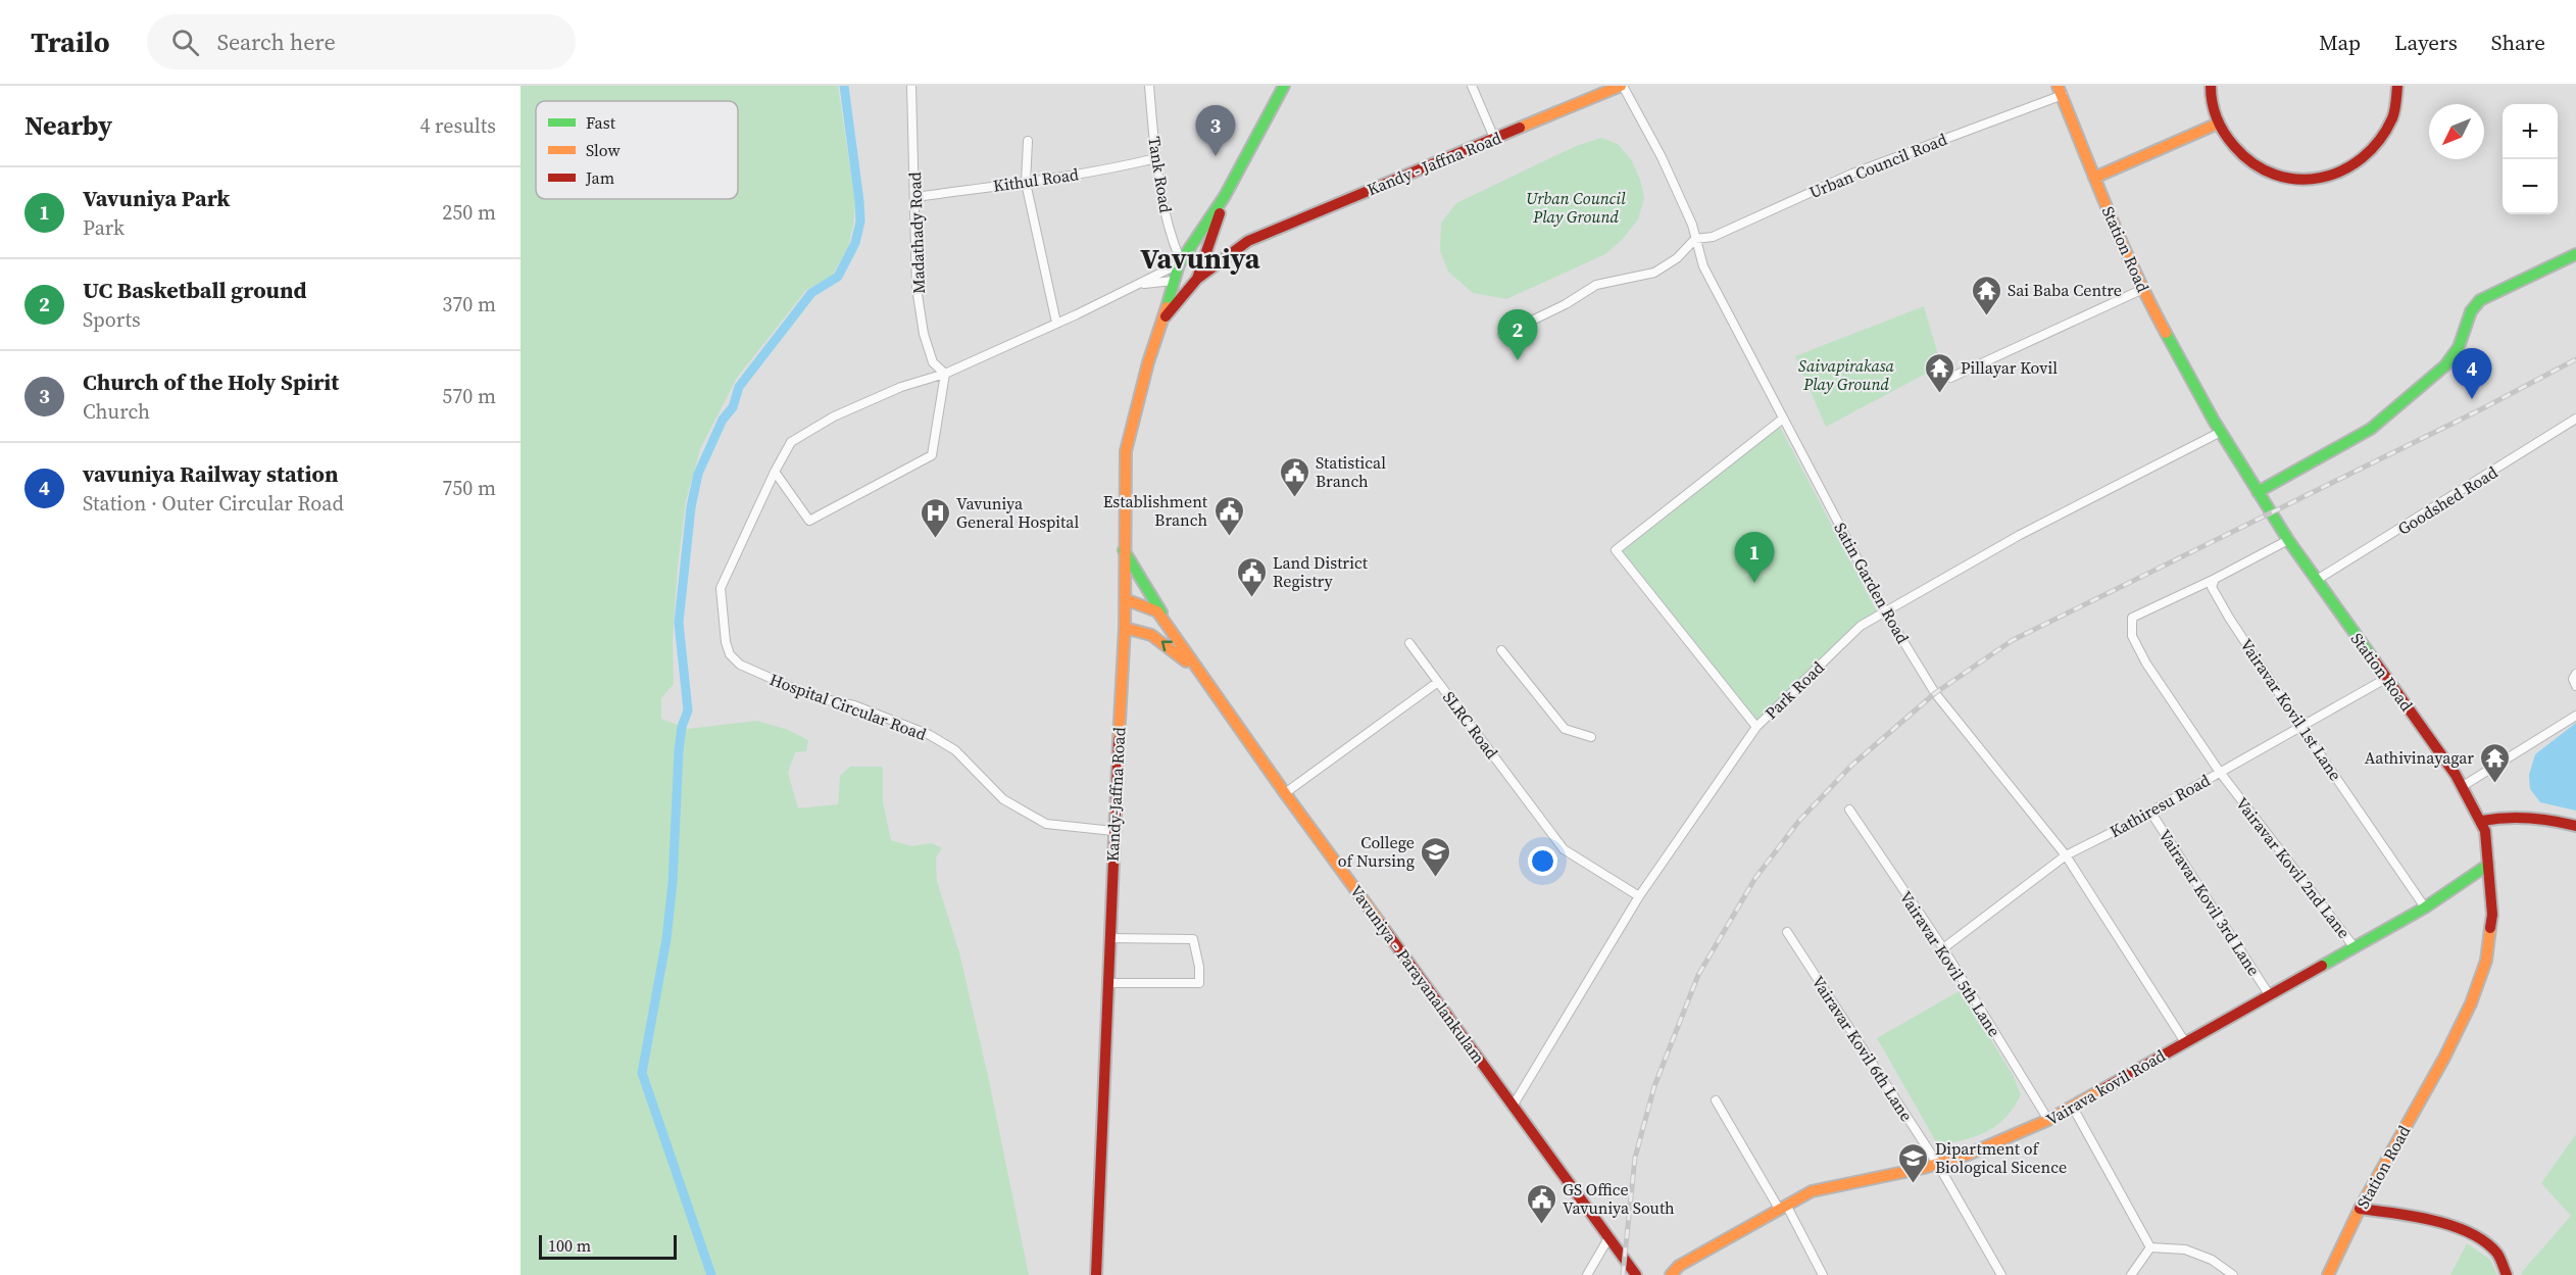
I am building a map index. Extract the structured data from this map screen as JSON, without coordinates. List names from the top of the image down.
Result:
{
  "streets": {
    "main road": [
      "Kandy - Jaffna Road",
      "Station Road",
      "Hospital Circular Road",
      "Kandy-Jaffna Road",
      "Vavuniya - Parayanalankulam",
      "Vairava kovil Road"
    ],
    "street": [
      "Urban Council Road",
      "Tank Road",
      "Kithul Road",
      "Madathady Road",
      "Goodshed Road",
      "Satin Garden Road",
      "Park Road",
      "Vairavar Kovil 1st Lane",
      "SLRC Road",
      "Kathiresu Road",
      "Vairavar Kovil 2nd Lane",
      "Vairavar Kovil 3rd Lane",
      "Vairavar Kovil 5th Lane",
      "Vairavar Kovil 6th Lane"
    ]
  },
  "crossings": [
    ["Kandy - Jaffna Road", "Tank Road"],
    ["Kandy - Jaffna Road", "Satin Garden Road"],
    ["Kandy - Jaffna Road", "Hospital Circular Road"],
    ["Kandy - Jaffna Road", "Kandy-Jaffna Road"],
    ["Urban Council Road", "Station Road"],
    ["Urban Council Road", "Satin Garden Road"],
    ["Tank Road", "Kithul Road"],
    ["Tank Road", "Hospital Circular Road"],
    ["Tank Road", "Kandy-Jaffna Road"],
    ["Kithul Road", "Madathady Road"],
    ["Madathady Road", "Hospital Circular Road"],
    ["Station Road", "Goodshed Road"],
    ["Station Road", "Park Road"],
    ["Station Road", "Kathiresu Road"],
    ["Station Road", "Vairava kovil Road"],
    ["Satin Garden Road", "Park Road"],
    ["Satin Garden Road", "Kathiresu Road"],
    ["Satin Garden Road", "Vairava kovil Road"],
    ["Park Road", "SLRC Road"],
    ["Park Road", "Vavuniya - Parayanalankulam"],
    ["Hospital Circular Road", "Kandy-Jaffna Road"],
    ["Vairavar Kovil 1st Lane", "Kathiresu Road"],
    ["Vairavar Kovil 1st Lane", "Vairavar Kovil 2nd Lane"],
    ["Vairavar Kovil 1st Lane", "Vairava kovil Road"],
    ["SLRC Road", "Vavuniya - Parayanalankulam"],
    ["Kathiresu Road", "Vairavar Kovil 2nd Lane"],
    ["Kathiresu Road", "Vairavar Kovil 3rd Lane"],
    ["Kathiresu Road", "Vairavar Kovil 5th Lane"],
    ["Vairavar Kovil 2nd Lane", "Vairava kovil Road"],
    ["Vairavar Kovil 3rd Lane", "Vairava kovil Road"],
    ["Vairavar Kovil 5th Lane", "Vairava kovil Road"],
    ["Vairavar Kovil 6th Lane", "Vairava kovil Road"]
  ],
  "districts": ["Vavuniya"],
  "parks": ["Urban Council Play Ground", "Saivapirakasa Play Ground"],
  "places": {
    "temple": ["Sai Baba Centre", "Pillayar Kovil", "Aathivinayagar"],
    "public building": [
      "Statistical Branch",
      "Establishment Branch",
      "Land District Registry",
      "GS Office Vavuniya South"
    ],
    "hospital": ["Vavuniya General Hospital"],
    "school or university": ["College of Nursing", "Dipartment of Biological Sicence"]
  },
  "legend": ["Fast", "Slow", "Jam"],
  "scale_bar": "100 m",
  "north": "bottom left",
  "page": {
    "header": "Trailo",
    "search": "Search here",
    "nav": ["Map", "Layers", "Share"],
    "heading": ["Nearby", "4 results"],
    "map_buttons": ["+", "−"],
    "pins": [
      "3",
      "2",
      "4",
      "1"
    ],
    "list": [
      {
        "mark": "1",
        "name": "Vavuniya Park",
        "note": "Park",
        "value": "250 m"
      },
      {
        "mark": "2",
        "name": "UC Basketball ground",
        "note": "Sports",
        "value": "370 m"
      },
      {
        "mark": "3",
        "name": "Church of the Holy Spirit",
        "note": "Church",
        "value": "570 m"
      },
      {
        "mark": "4",
        "name": "vavuniya Railway station",
        "note": "Station · Outer Circular Road",
        "value": "750 m"
      }
    ],
    "scale": "100 m"
  }
}
